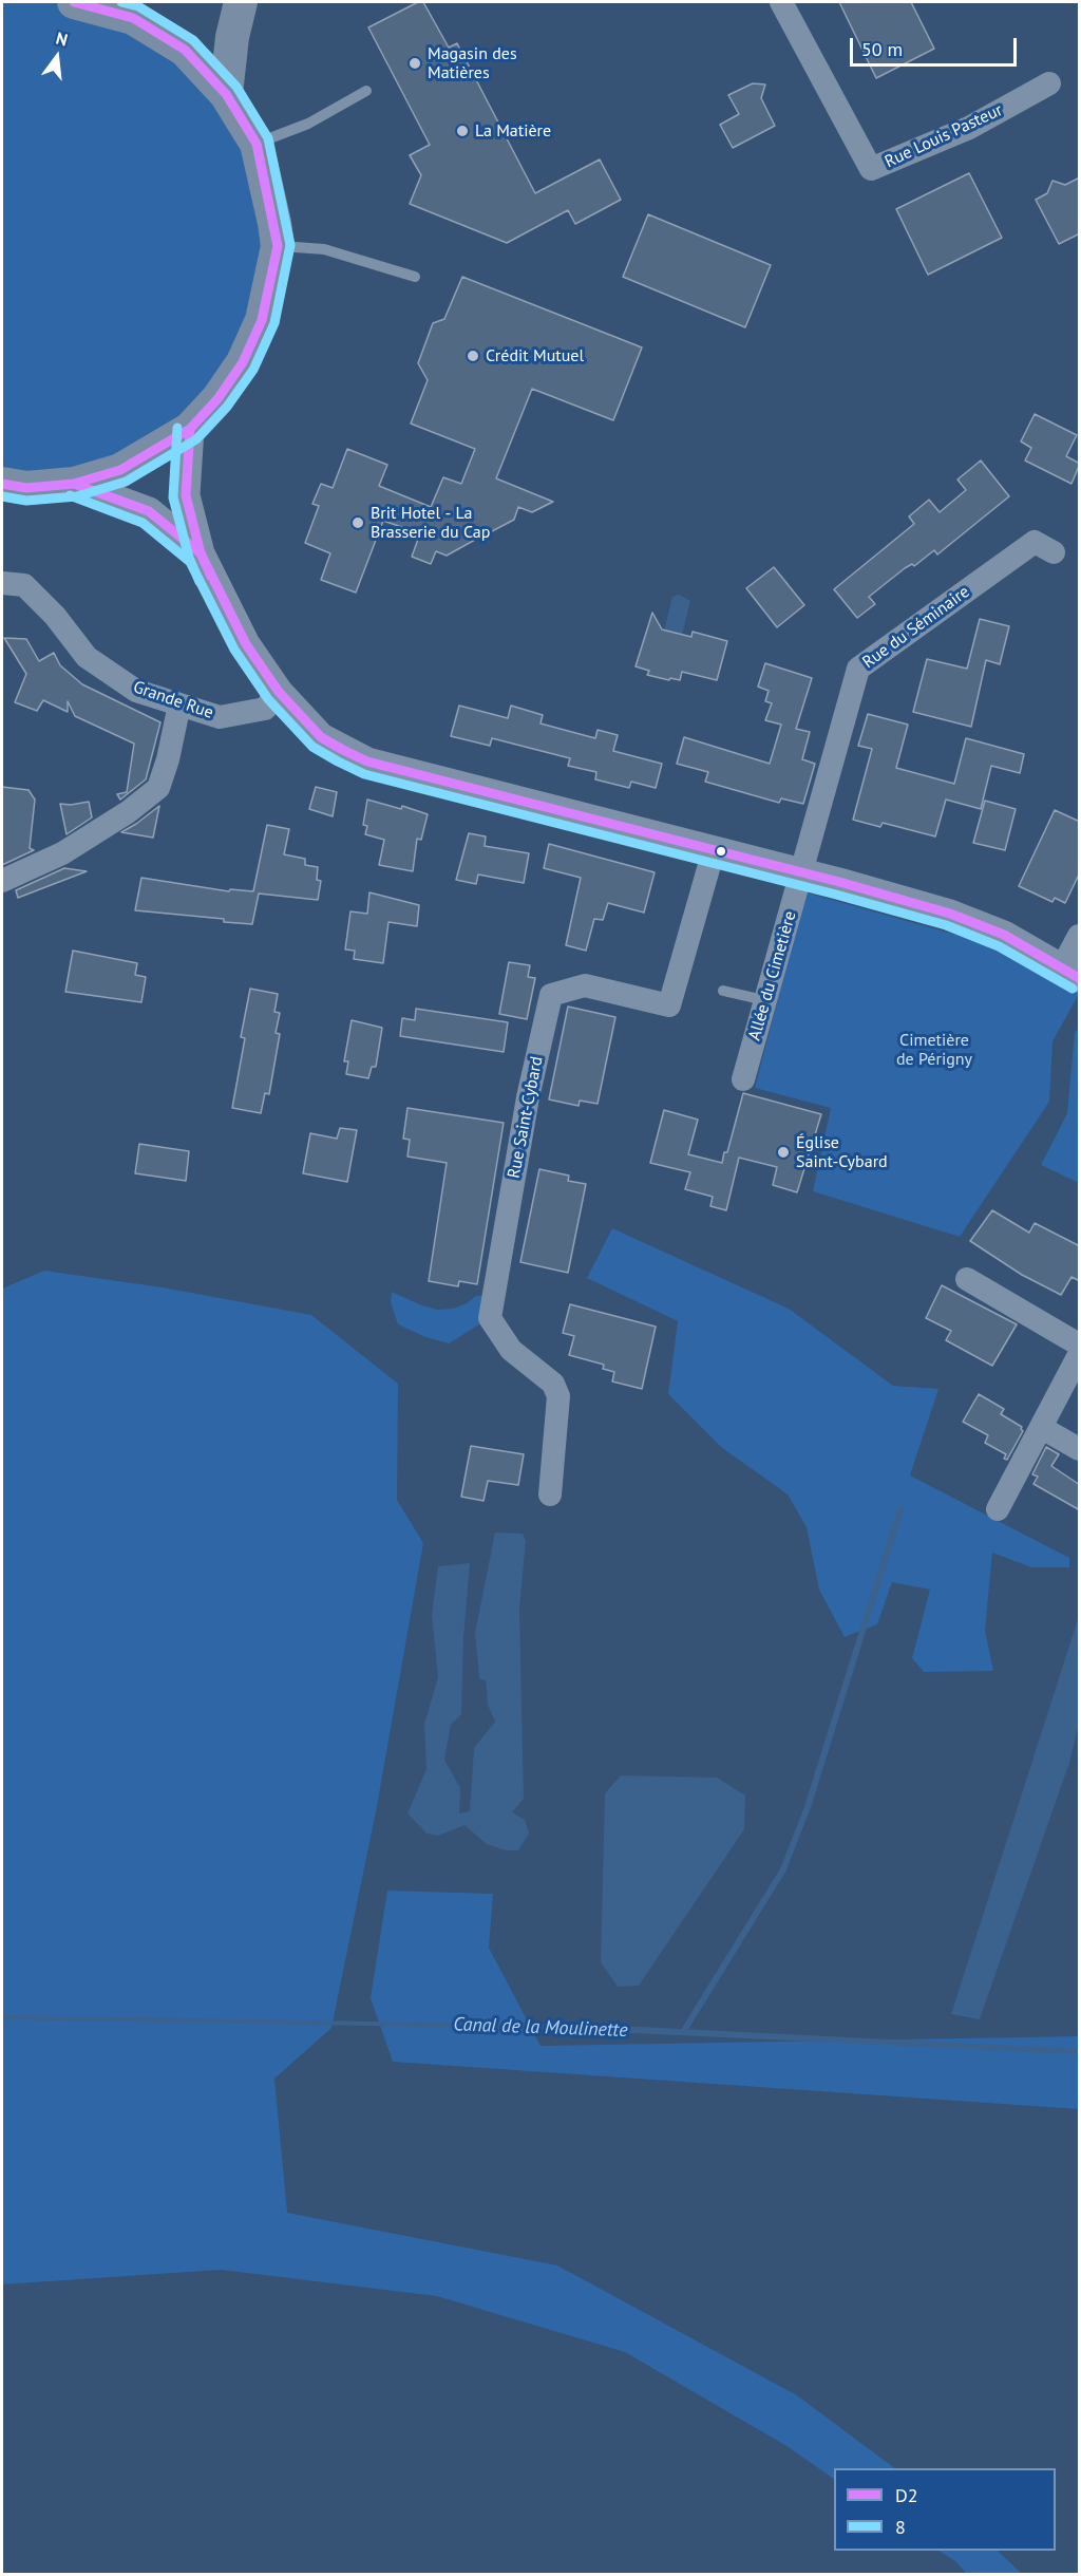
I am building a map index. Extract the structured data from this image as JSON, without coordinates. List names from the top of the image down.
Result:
{
  "streets": {
    "street": [
      "Rue Louis Pasteur",
      "Rue du Séminaire",
      "Grande Rue",
      "Allée du Cimetière",
      "Rue Saint-Cybard"
    ]
  },
  "crossings": [
    ["Rue du Séminaire", "Allée du Cimetière"]
  ],
  "water": ["Canal de la Moulinette"],
  "parks": ["Cimetière de Périgny"],
  "places": [
    "Magasin des Matières",
    "La Matière",
    "Crédit Mutuel",
    "Brit Hotel - La Brasserie du Cap",
    "Église Saint-Cybard"
  ],
  "lines": ["transit line D2", "transit line 8"],
  "legend": ["D2", "8"],
  "scale_bar": "50 m",
  "north": "top"
}
